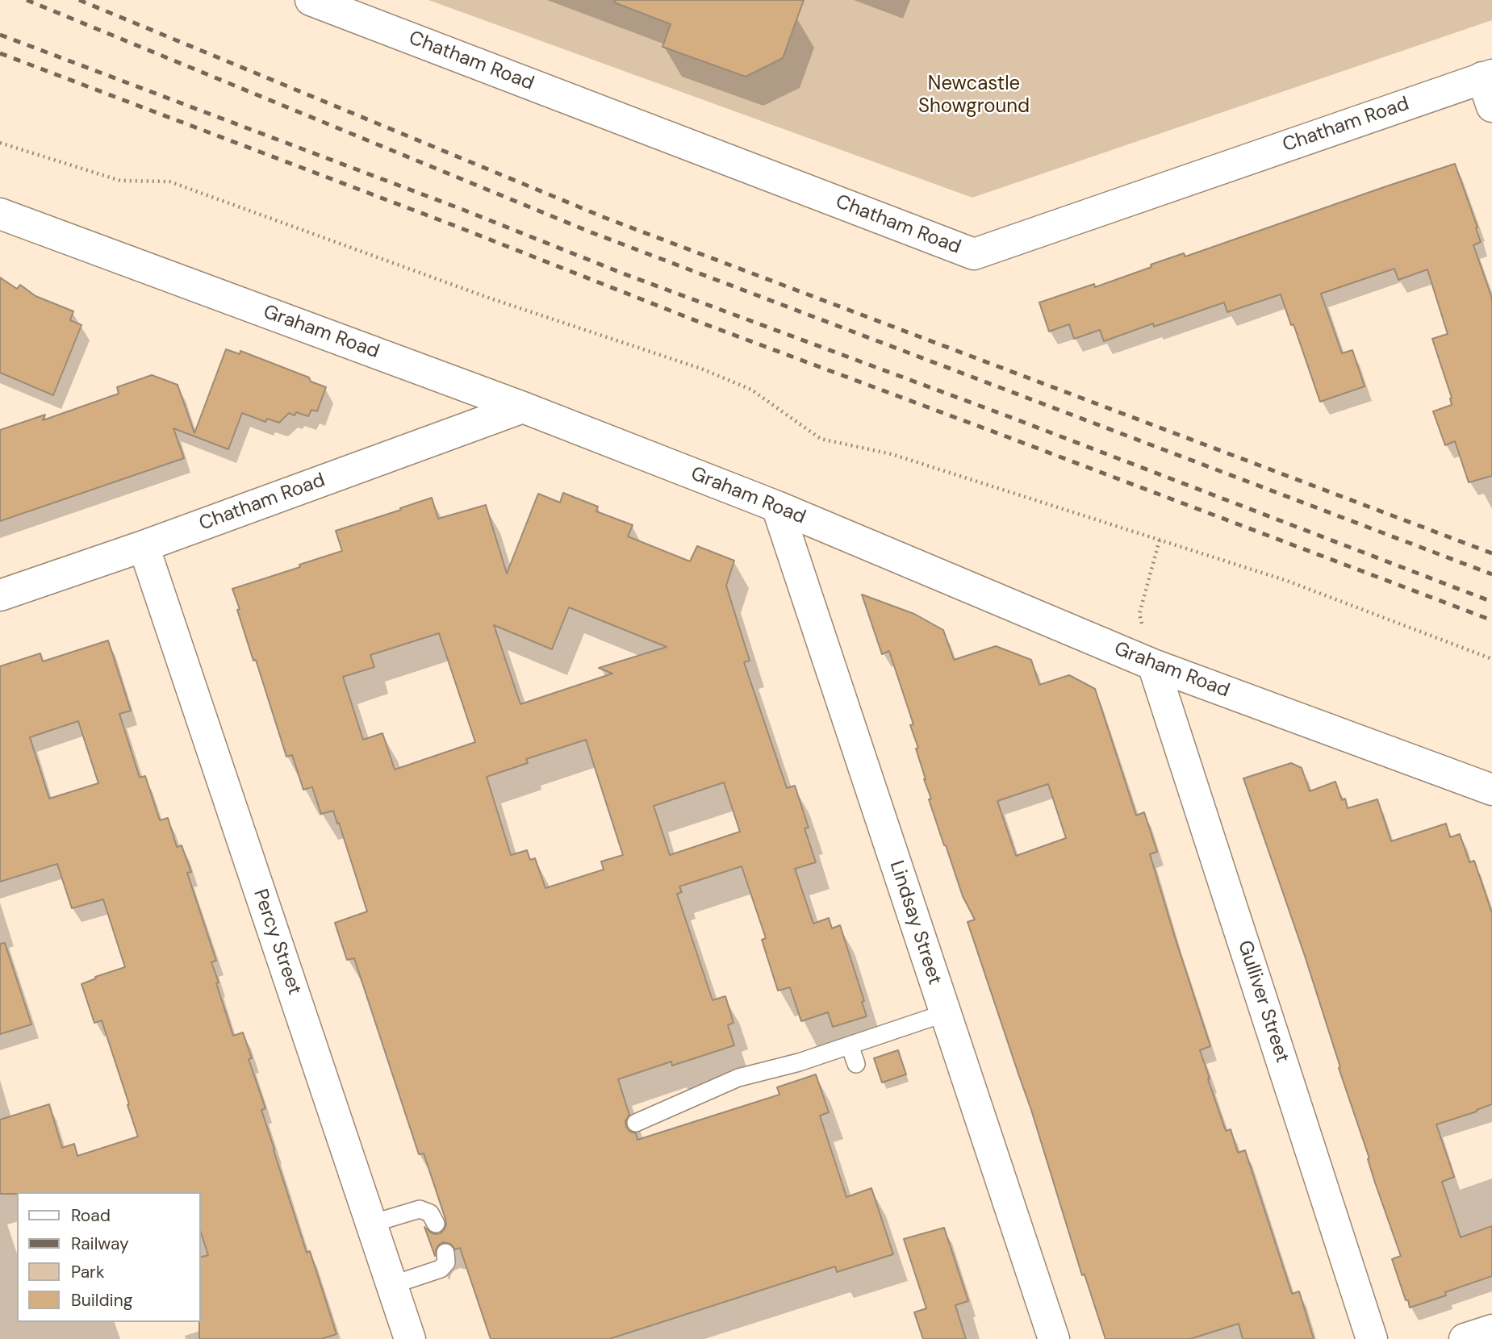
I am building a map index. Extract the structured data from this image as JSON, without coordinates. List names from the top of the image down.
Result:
{
  "streets": {
    "street": [
      "Chatham Road",
      "Graham Road",
      "Lindsay Street",
      "Percy Street",
      "Gulliver Street"
    ]
  },
  "crossings": [
    ["Chatham Road", "Graham Road"],
    ["Chatham Road", "Percy Street"],
    ["Graham Road", "Lindsay Street"],
    ["Graham Road", "Gulliver Street"]
  ],
  "parks": ["Newcastle Showground"],
  "legend": [
    "Road",
    "Railway",
    "Park",
    "Building"
  ]
}
